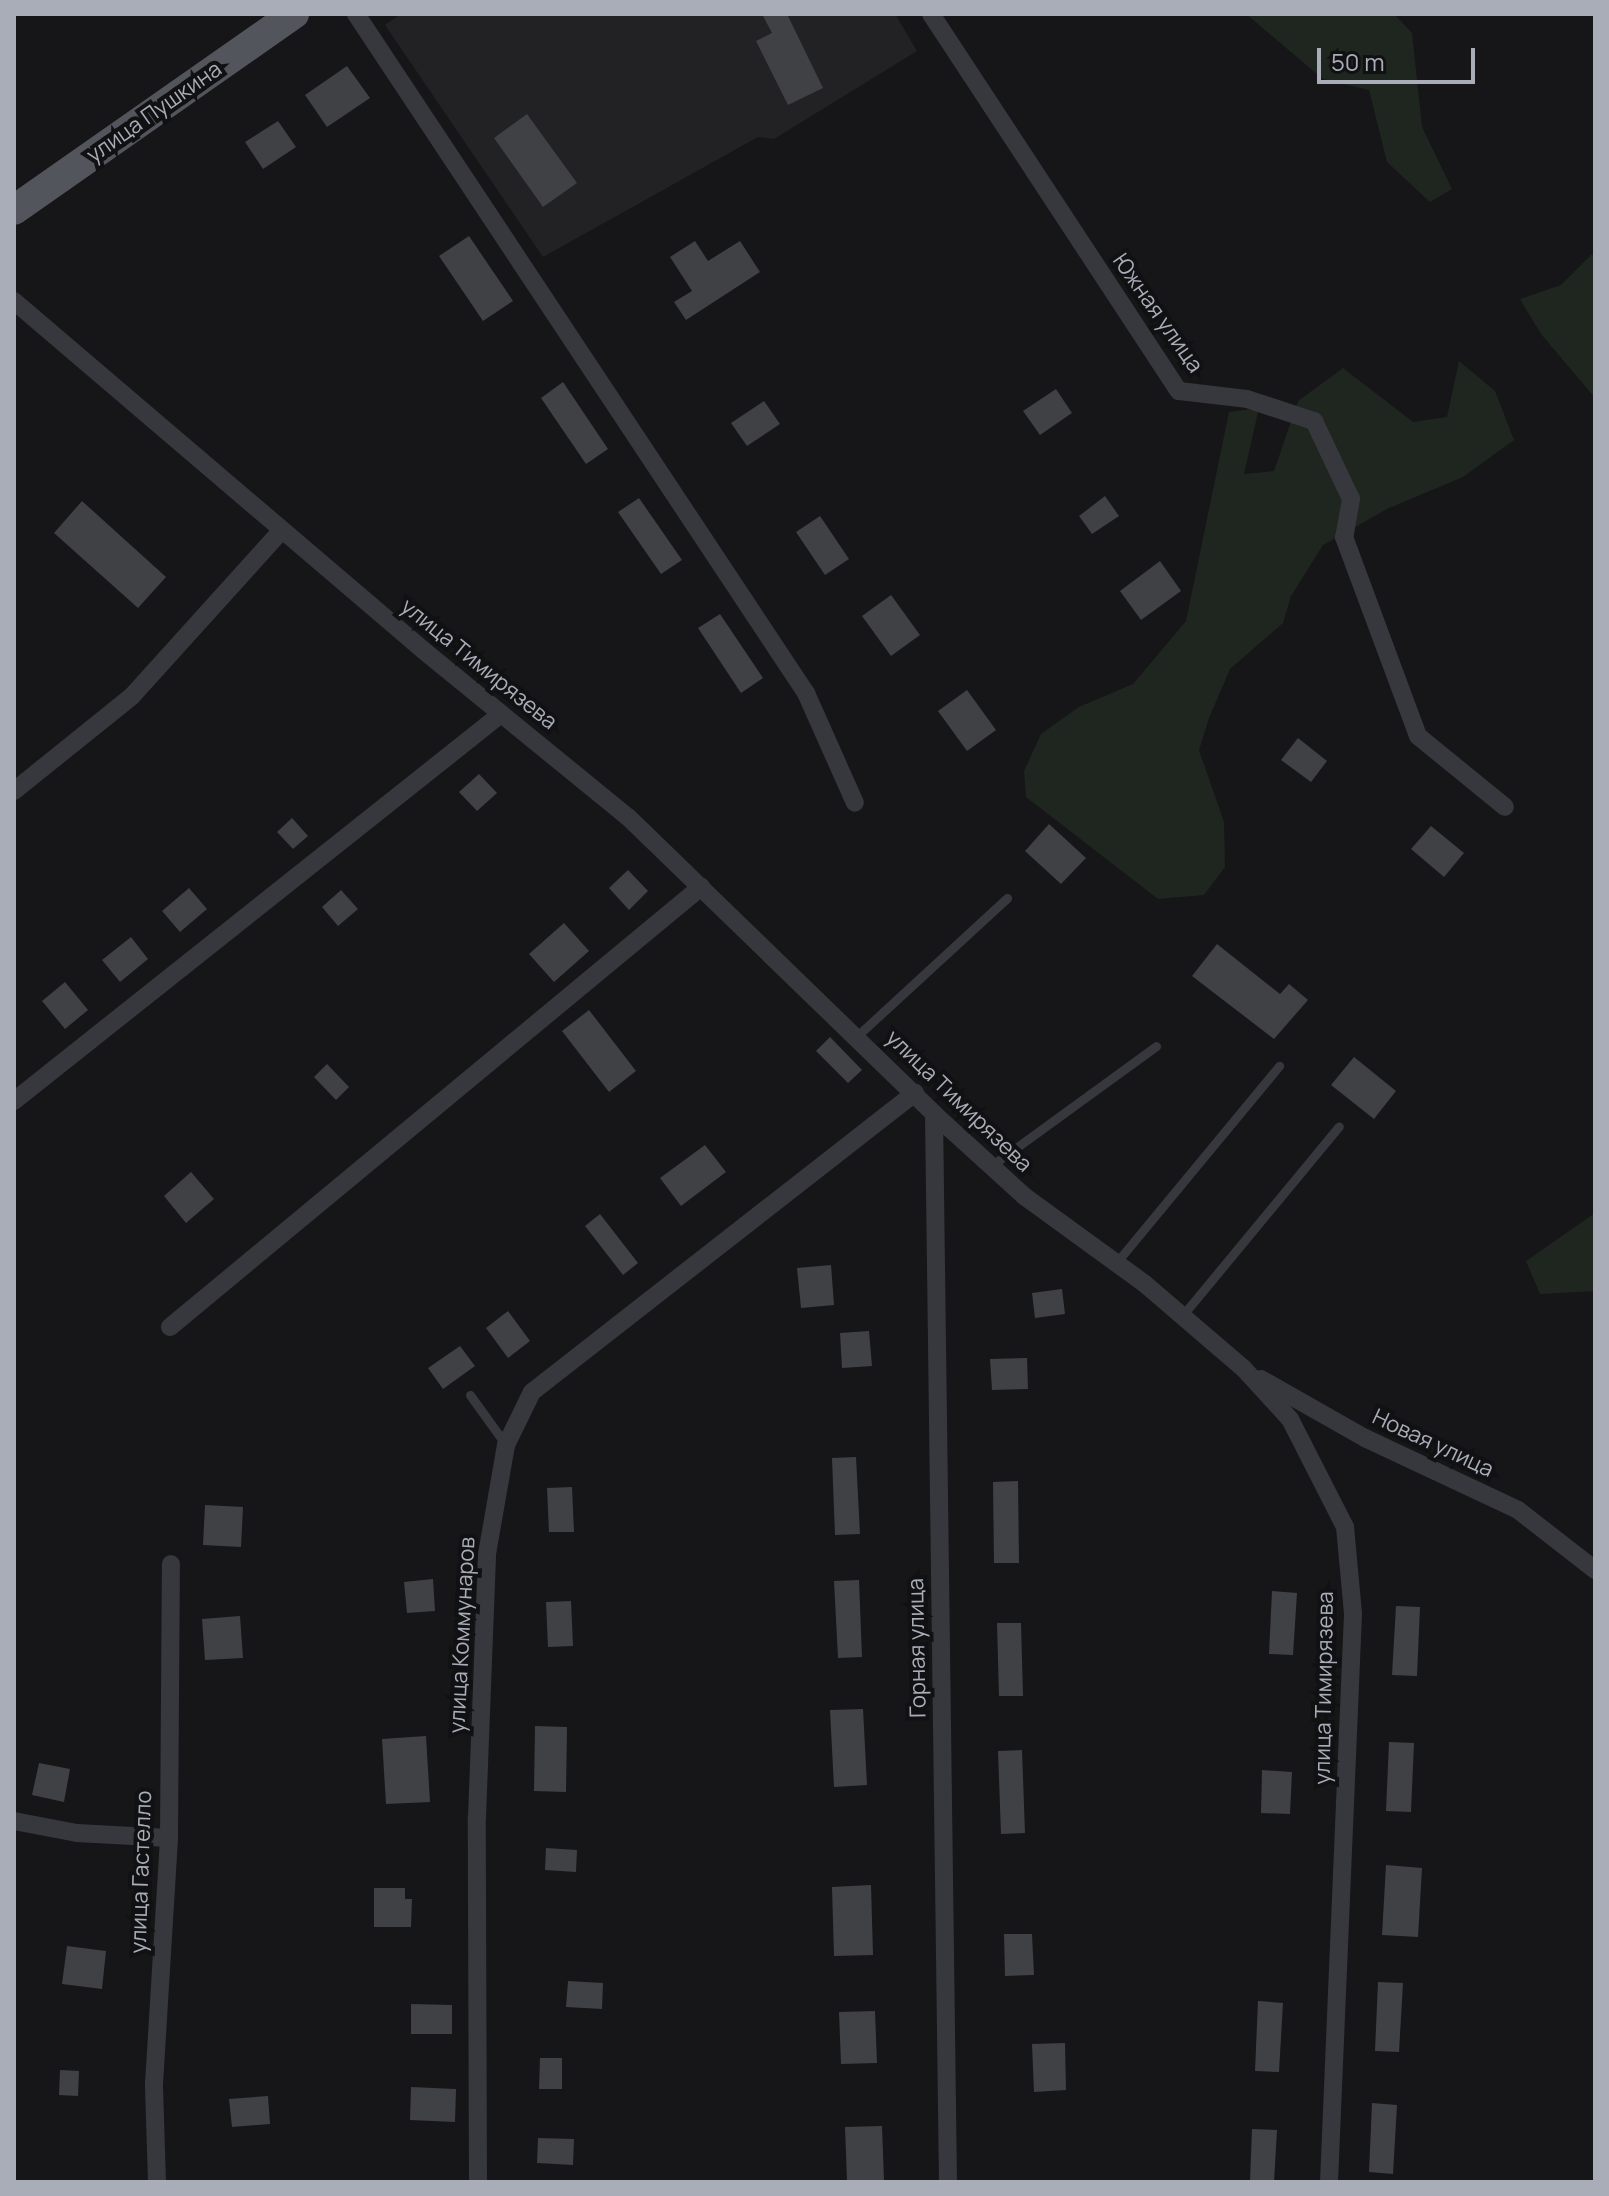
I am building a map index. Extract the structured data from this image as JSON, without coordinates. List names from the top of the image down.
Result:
{
  "streets": {
    "main road": ["улица Пушкина"],
    "street": [
      "Южная улица",
      "улица Тимирязева",
      "Новая улица",
      "улица Коммунаров",
      "Горная улица",
      "улица Гастелло"
    ]
  },
  "crossings": [
    ["улица Тимирязева", "Новая улица"],
    ["улица Тимирязева", "улица Коммунаров"],
    ["улица Тимирязева", "Горная улица"]
  ],
  "scale_bar": "50 m"
}
